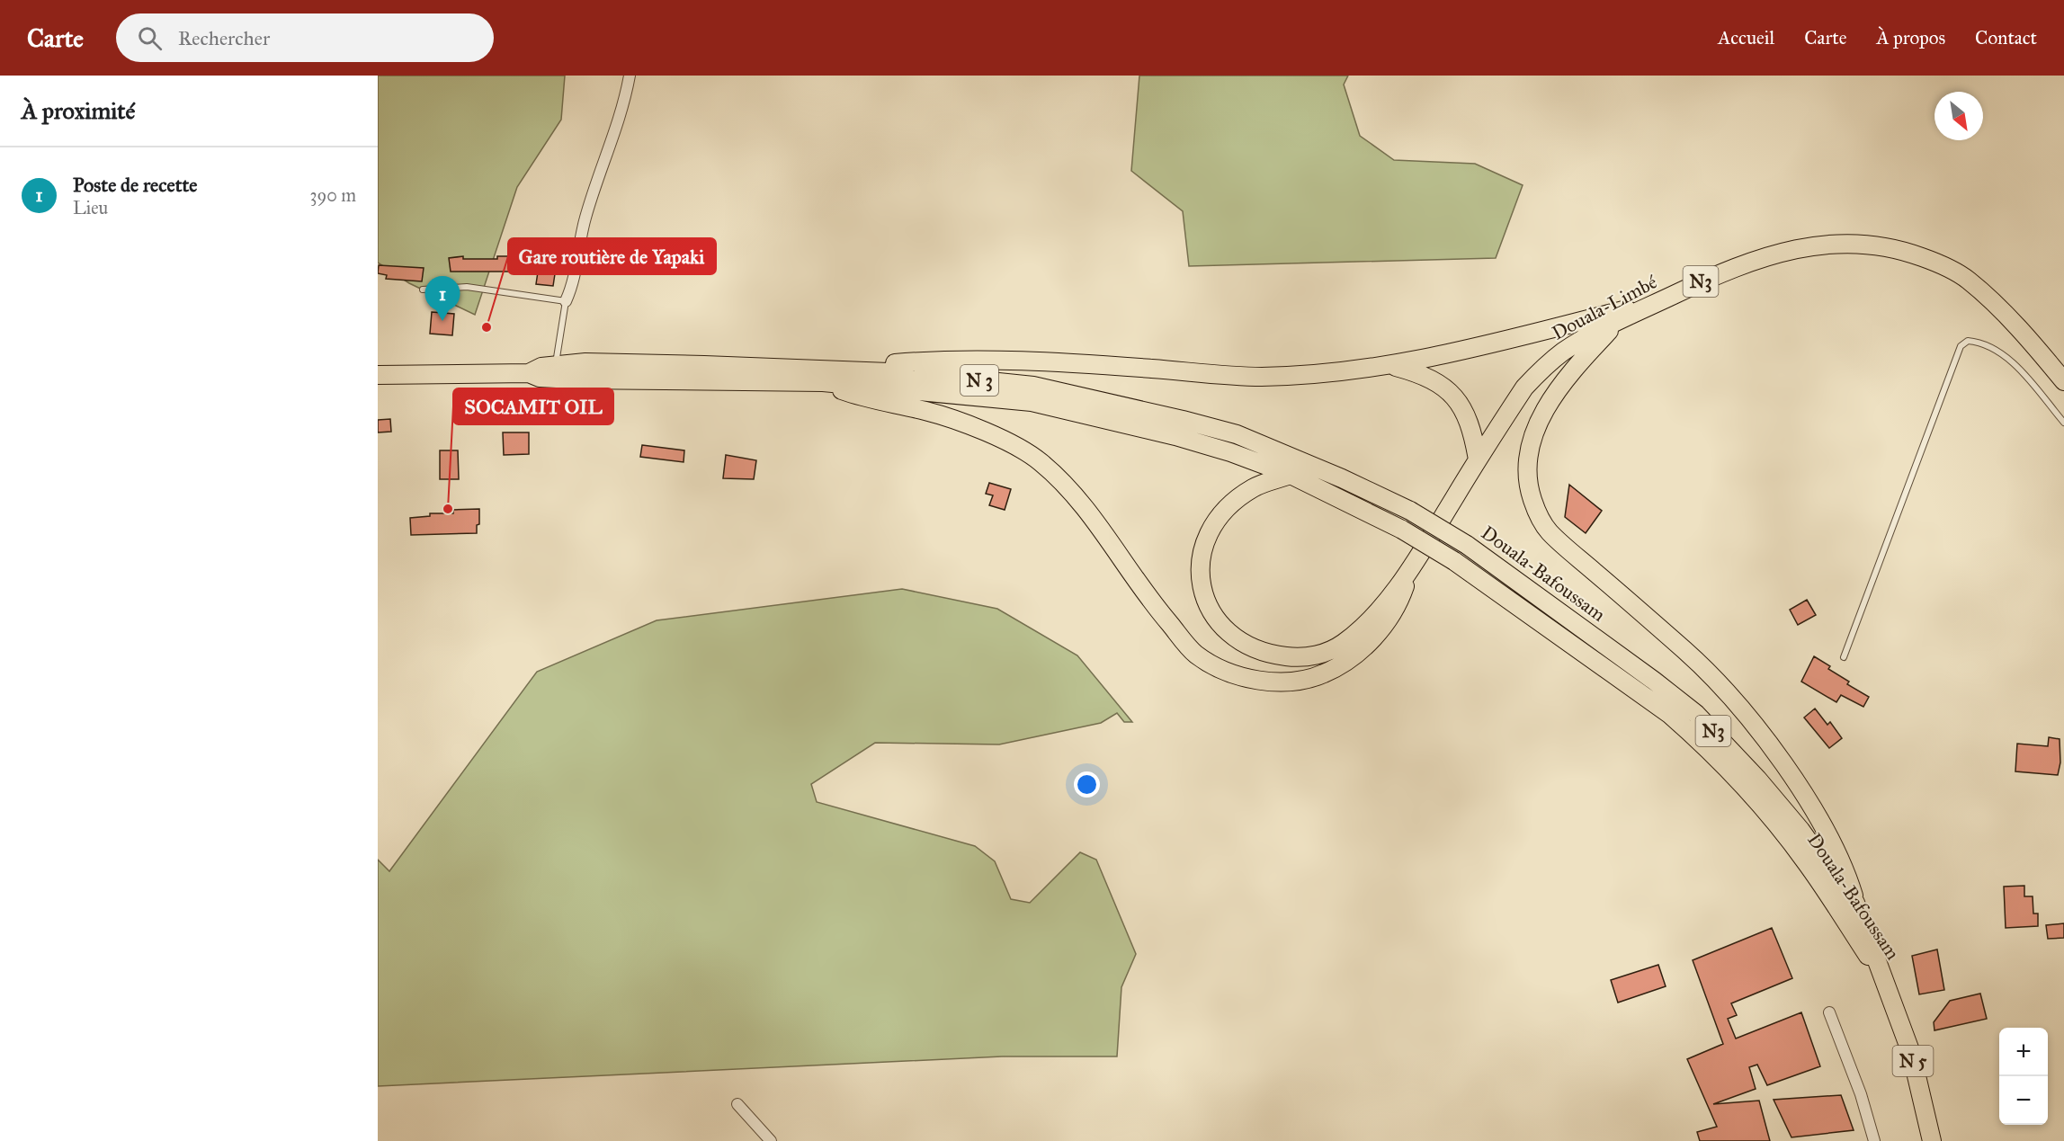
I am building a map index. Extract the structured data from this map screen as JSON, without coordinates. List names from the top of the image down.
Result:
{
  "streets": {
    "highway": [
      "N3",
      "Douala-Limbé",
      "N 3",
      "Douala-Bafoussam",
      "N 5"
    ]
  },
  "crossings": [
    ["N 3", "Douala-Bafoussam"],
    ["Douala-Bafoussam", "N 5"]
  ],
  "places": ["Gare routière de Yapaki", "SOCAMIT OIL"],
  "north": "bottom right",
  "page": {
    "header": "Carte",
    "search": "Rechercher",
    "nav": [
      "Accueil",
      "Carte",
      "À propos",
      "Contact"
    ],
    "heading": "À proximité",
    "list": [
      {
        "mark": "1",
        "name": "Poste de recette",
        "note": "Lieu",
        "value": "390 m"
      }
    ],
    "pins": "1",
    "map_buttons": ["+", "−"]
  }
}
